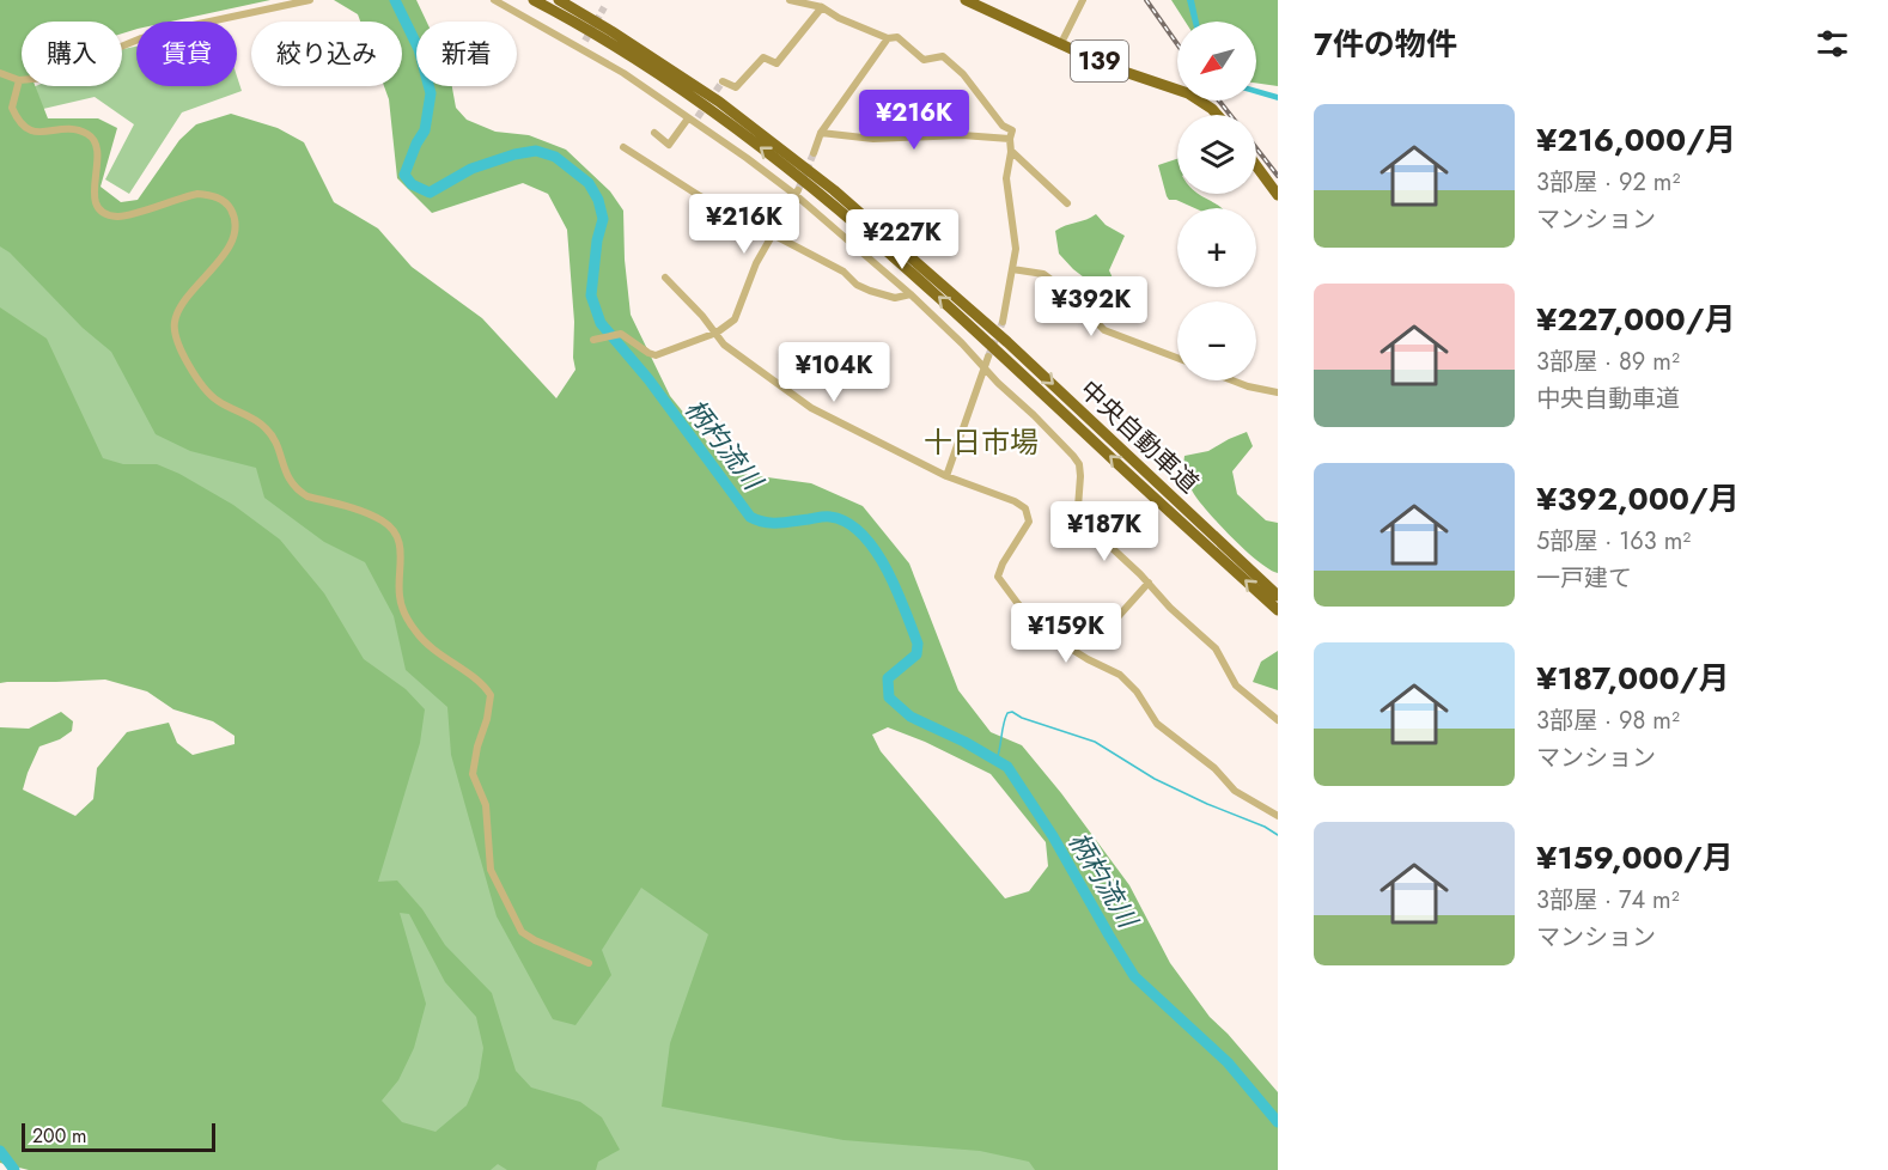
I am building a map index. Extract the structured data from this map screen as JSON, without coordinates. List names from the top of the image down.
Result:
{
  "streets": {
    "highway": ["139", "中央自動車道"]
  },
  "districts": ["十日市場"],
  "water": ["柄杓流川"],
  "scale_bar": "200 m",
  "north": "bottom left",
  "page": {
    "heading": "7件の物件",
    "map_buttons": ["+", "−"],
    "chip": [
      "購入",
      "賃貸",
      "絞り込み",
      "新着"
    ],
    "list": [
      {
        "name": "¥216,000/月",
        "note": "3部屋 · 92 m² · マンション"
      },
      {
        "name": "¥227,000/月",
        "note": "3部屋 · 89 m² · 中央自動車道"
      },
      {
        "name": "¥392,000/月",
        "note": "5部屋 · 163 m² · 一戸建て"
      },
      {
        "name": "¥187,000/月",
        "note": "3部屋 · 98 m² · マンション"
      },
      {
        "name": "¥159,000/月",
        "note": "3部屋 · 74 m² · マンション"
      }
    ],
    "price": [
      "¥216K",
      "¥216K",
      "¥227K",
      "¥392K",
      "¥104K",
      "¥187K",
      "¥159K"
    ],
    "scale": "200 m"
  }
}
